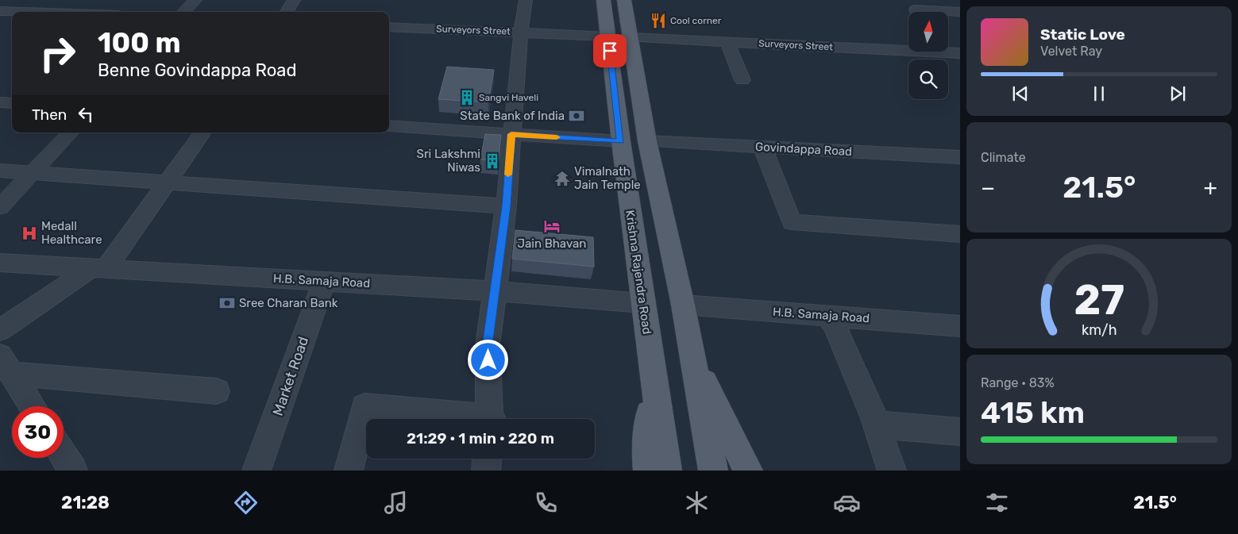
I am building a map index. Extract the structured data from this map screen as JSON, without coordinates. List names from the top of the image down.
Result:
{
  "streets": {
    "main road": ["Krishna Rajendra Road"],
    "street": [
      "Surveyors Street",
      "Govindappa Road",
      "H.B. Samaja Road",
      "Market Road"
    ]
  },
  "crossings": [
    ["Surveyors Street", "Krishna Rajendra Road"],
    ["Krishna Rajendra Road", "H.B. Samaja Road"],
    ["H.B. Samaja Road", "Market Road"]
  ],
  "places": {
    "restaurant": ["Cool corner"],
    "building": ["Sangvi Haveli", "Sri Lakshmi Niwas"],
    "bank": ["State Bank of India", "Sree Charan Bank"],
    "temple": ["Vimalnath Jain Temple"],
    "hotel": ["Jain Bhavan"],
    "hospital": ["Medall Healthcare"]
  },
  "north": "top",
  "page": {
    "turn": ["100 m", "Benne Govindappa Road"],
    "song": ["Static Love", "Velvet Ray"],
    "then": "Then",
    "tile": [
      "Climate",
      ["Range · 83%", "415 km"]
    ],
    "heat": ["−", "21.5°", "+"],
    "limit": "30",
    "trip": "21:29 · 1 min · 220 m",
    "tabs": ["21:28", "21.5°"],
    "gauge": ["27", "km/h"]
  }
}
